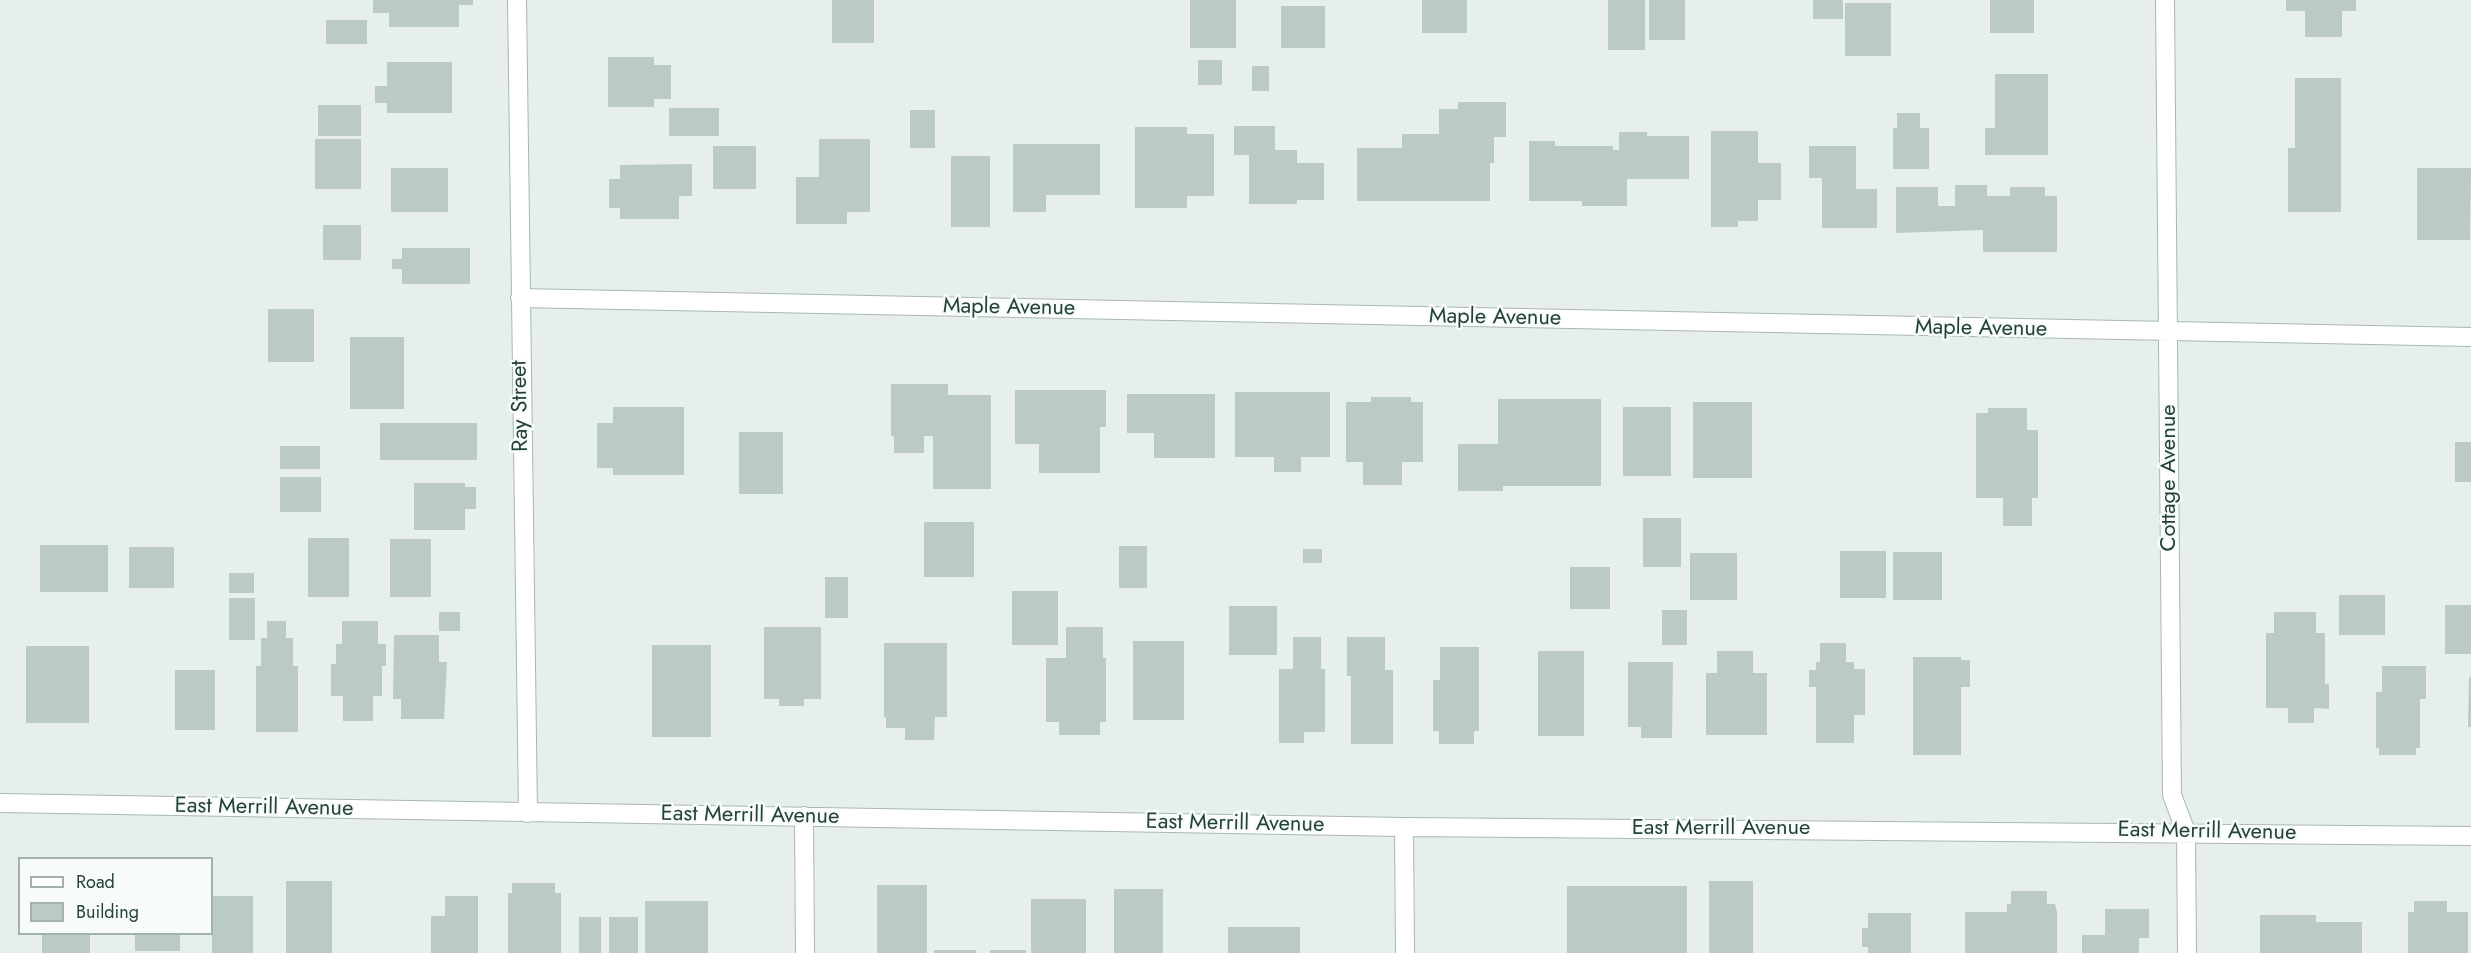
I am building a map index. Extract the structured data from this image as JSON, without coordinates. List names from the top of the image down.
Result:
{
  "streets": {
    "street": [
      "Maple Avenue",
      "Ray Street",
      "Cottage Avenue",
      "East Merrill Avenue"
    ]
  },
  "crossings": [
    ["Maple Avenue", "Ray Street"],
    ["Maple Avenue", "Cottage Avenue"],
    ["Ray Street", "East Merrill Avenue"],
    ["Cottage Avenue", "East Merrill Avenue"]
  ],
  "legend": ["Road", "Building"]
}
